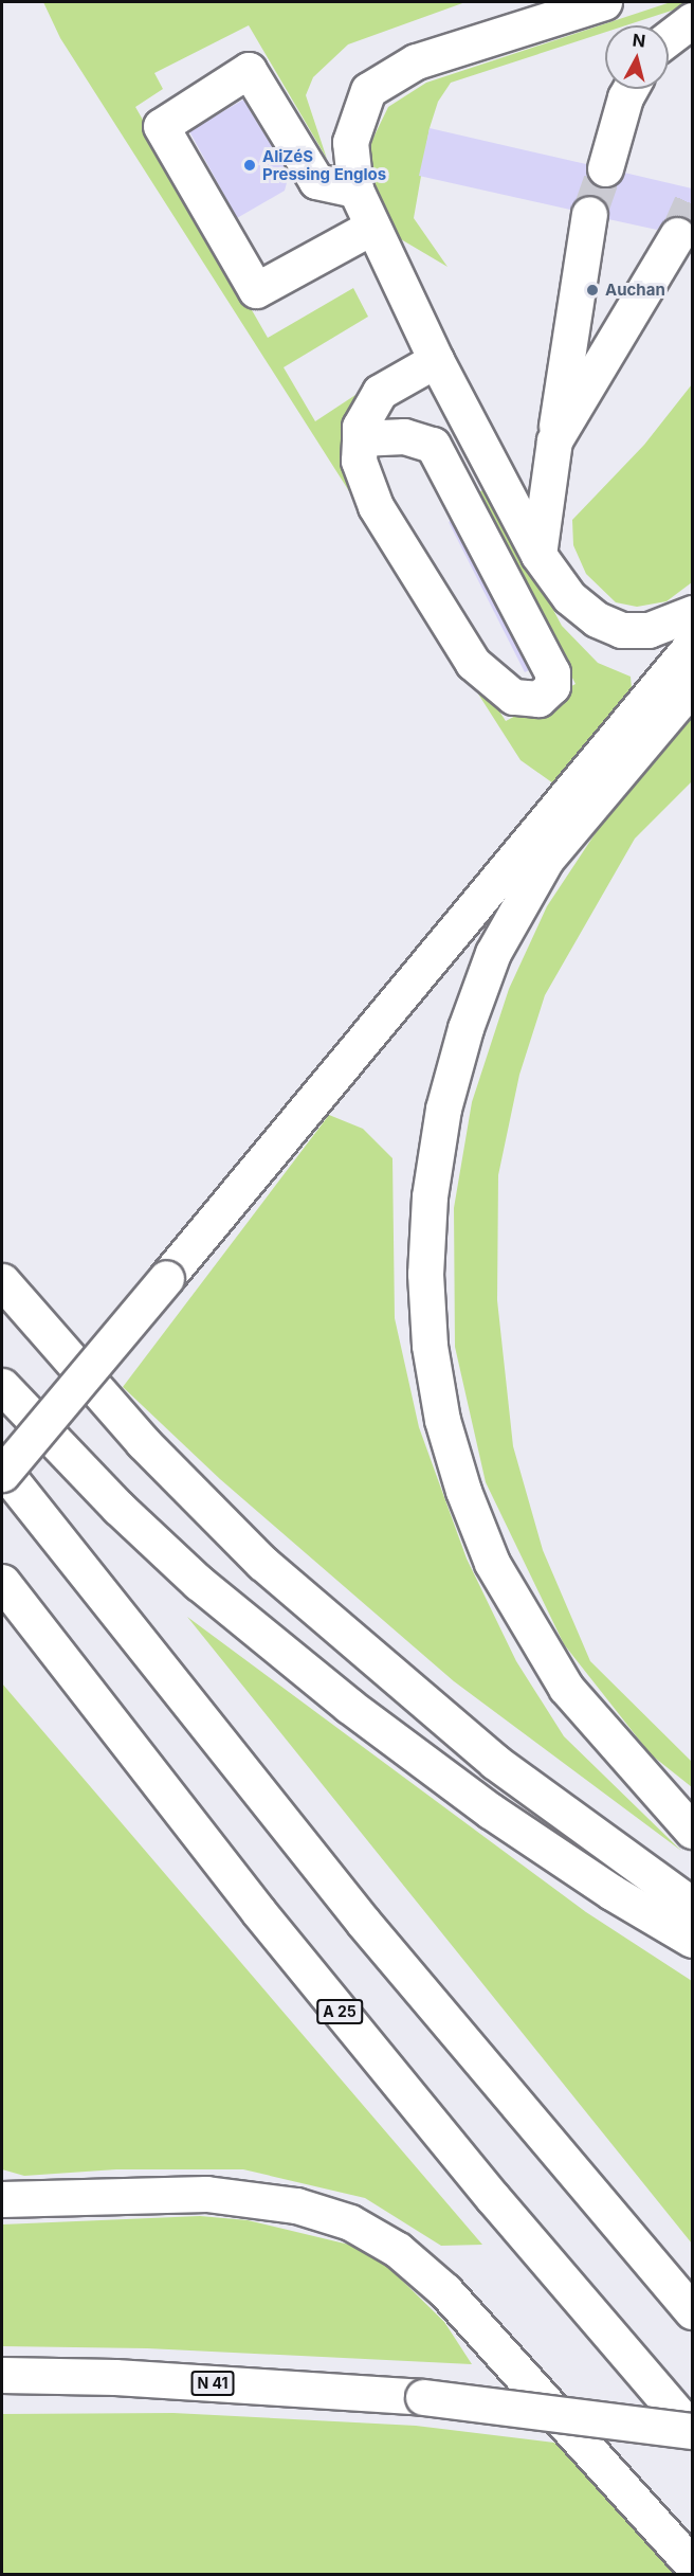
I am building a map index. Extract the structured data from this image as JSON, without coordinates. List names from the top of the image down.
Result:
{
  "streets": {
    "main road": ["A 25", "N 41"]
  },
  "crossings": [
    ["A 25", "N 41"]
  ],
  "places": ["AliZéS Pressing Englos", "Auchan"],
  "north": "top"
}
